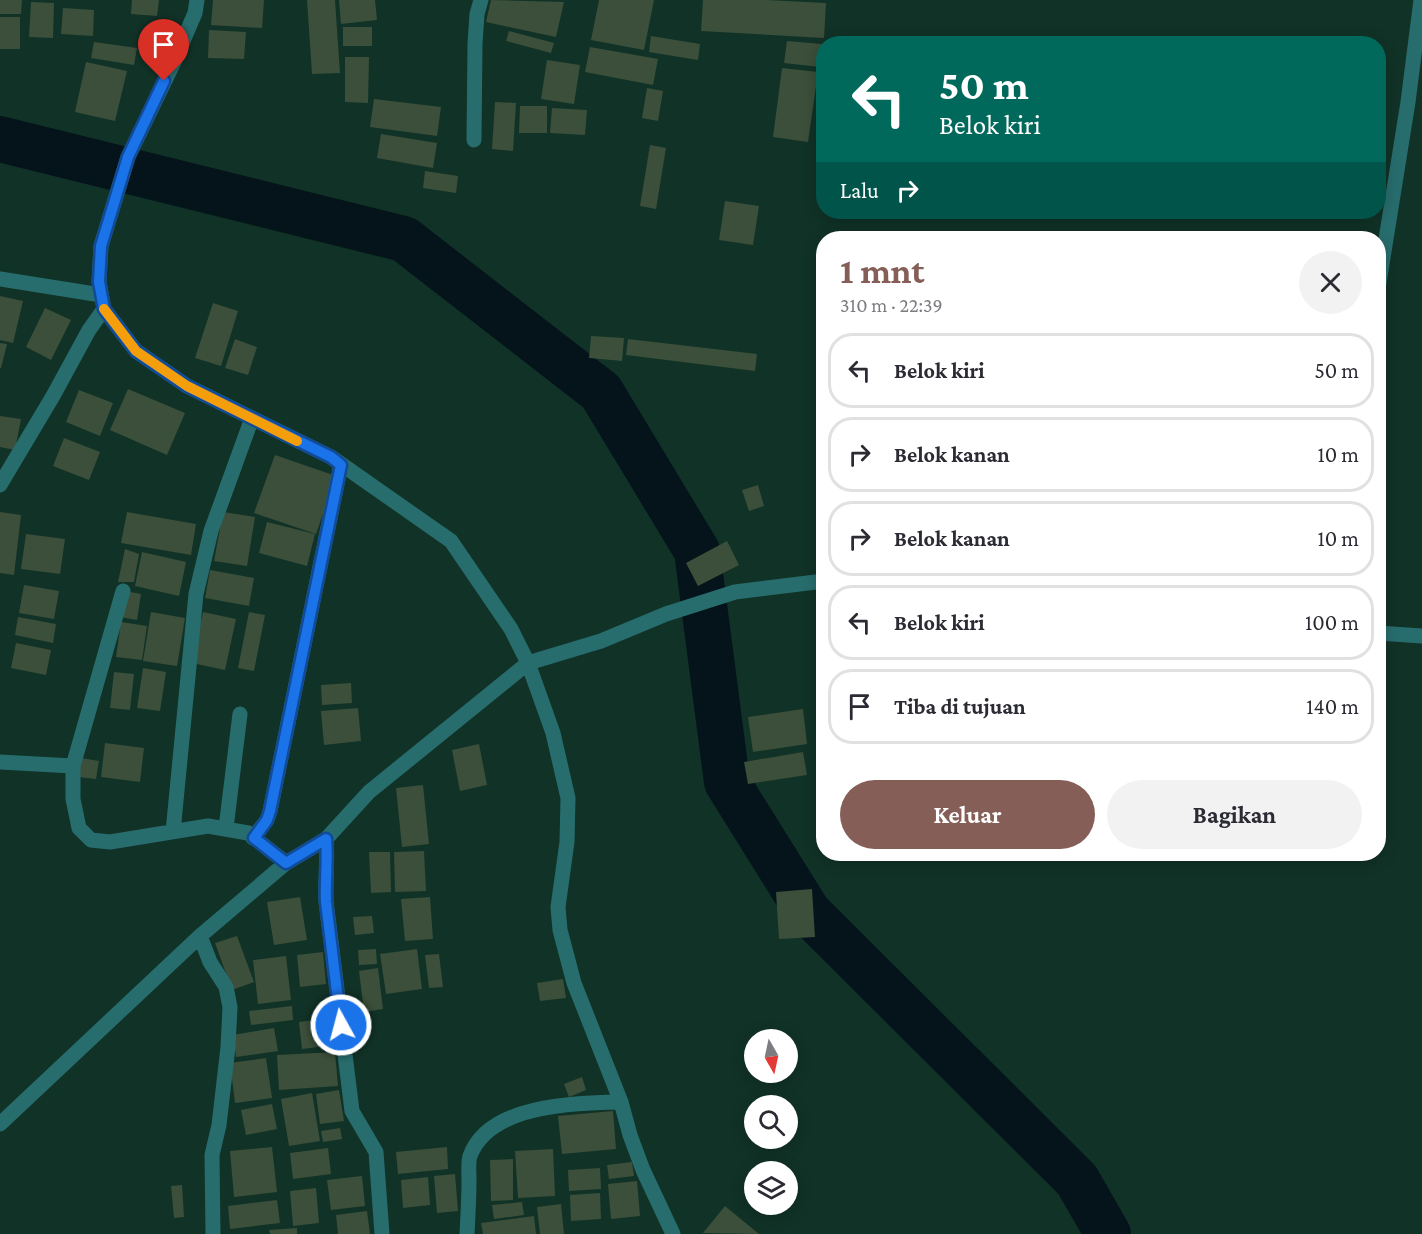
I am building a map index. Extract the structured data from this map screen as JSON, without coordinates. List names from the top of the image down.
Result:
{
  "north": "bottom",
  "page": {
    "turn": ["50 m", "Belok kiri"],
    "then": "Lalu",
    "heading": ["1 mnt", "310 m · 22:39"],
    "list": [
      {
        "name": "Belok kiri",
        "value": "50 m"
      },
      {
        "name": "Belok kanan",
        "value": "10 m"
      },
      {
        "name": "Belok kanan",
        "value": "10 m"
      },
      {
        "name": "Belok kiri",
        "value": "100 m"
      },
      {
        "name": "Tiba di tujuan",
        "value": "140 m"
      }
    ],
    "buttons": ["Keluar", "Bagikan"]
  }
}
